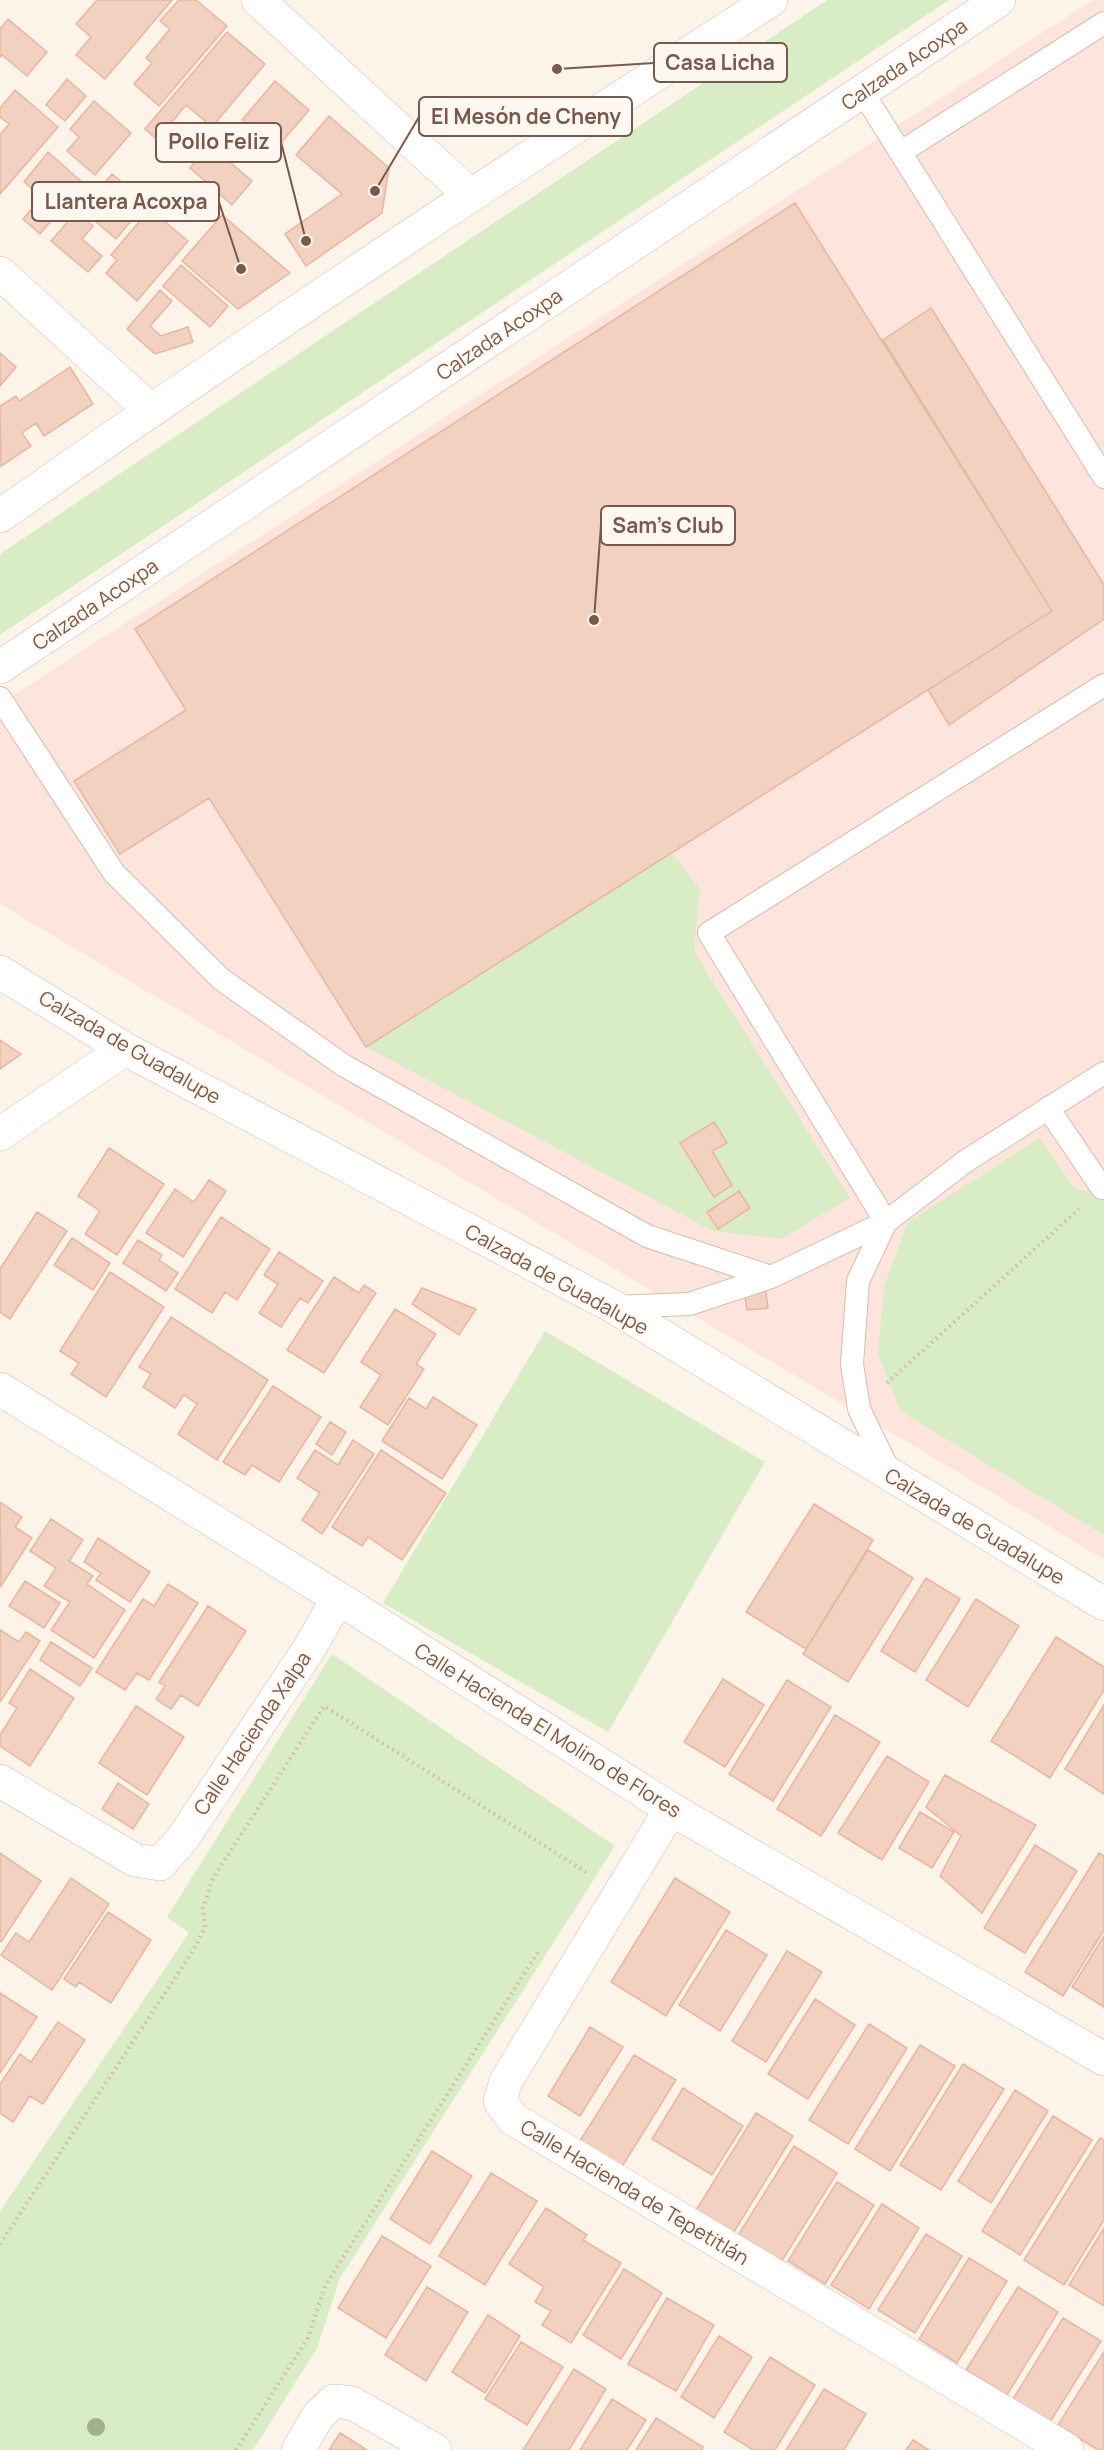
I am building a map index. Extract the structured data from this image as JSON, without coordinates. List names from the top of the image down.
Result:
{
  "streets": {
    "street": [
      "Calzada Acoxpa",
      "Calzada de Guadalupe",
      "Calle Hacienda El Molino de Flores",
      "Calle Hacienda Xalpa",
      "Calle Hacienda de Tepetitlán"
    ]
  },
  "crossings": [
    ["Calle Hacienda El Molino de Flores", "Calle Hacienda Xalpa"],
    ["Calle Hacienda El Molino de Flores", "Calle Hacienda de Tepetitlán"]
  ],
  "places": [
    "Casa Licha",
    "El Mesón de Cheny",
    "Pollo Feliz",
    "Llantera Acoxpa",
    "Sam's Club"
  ]
}
